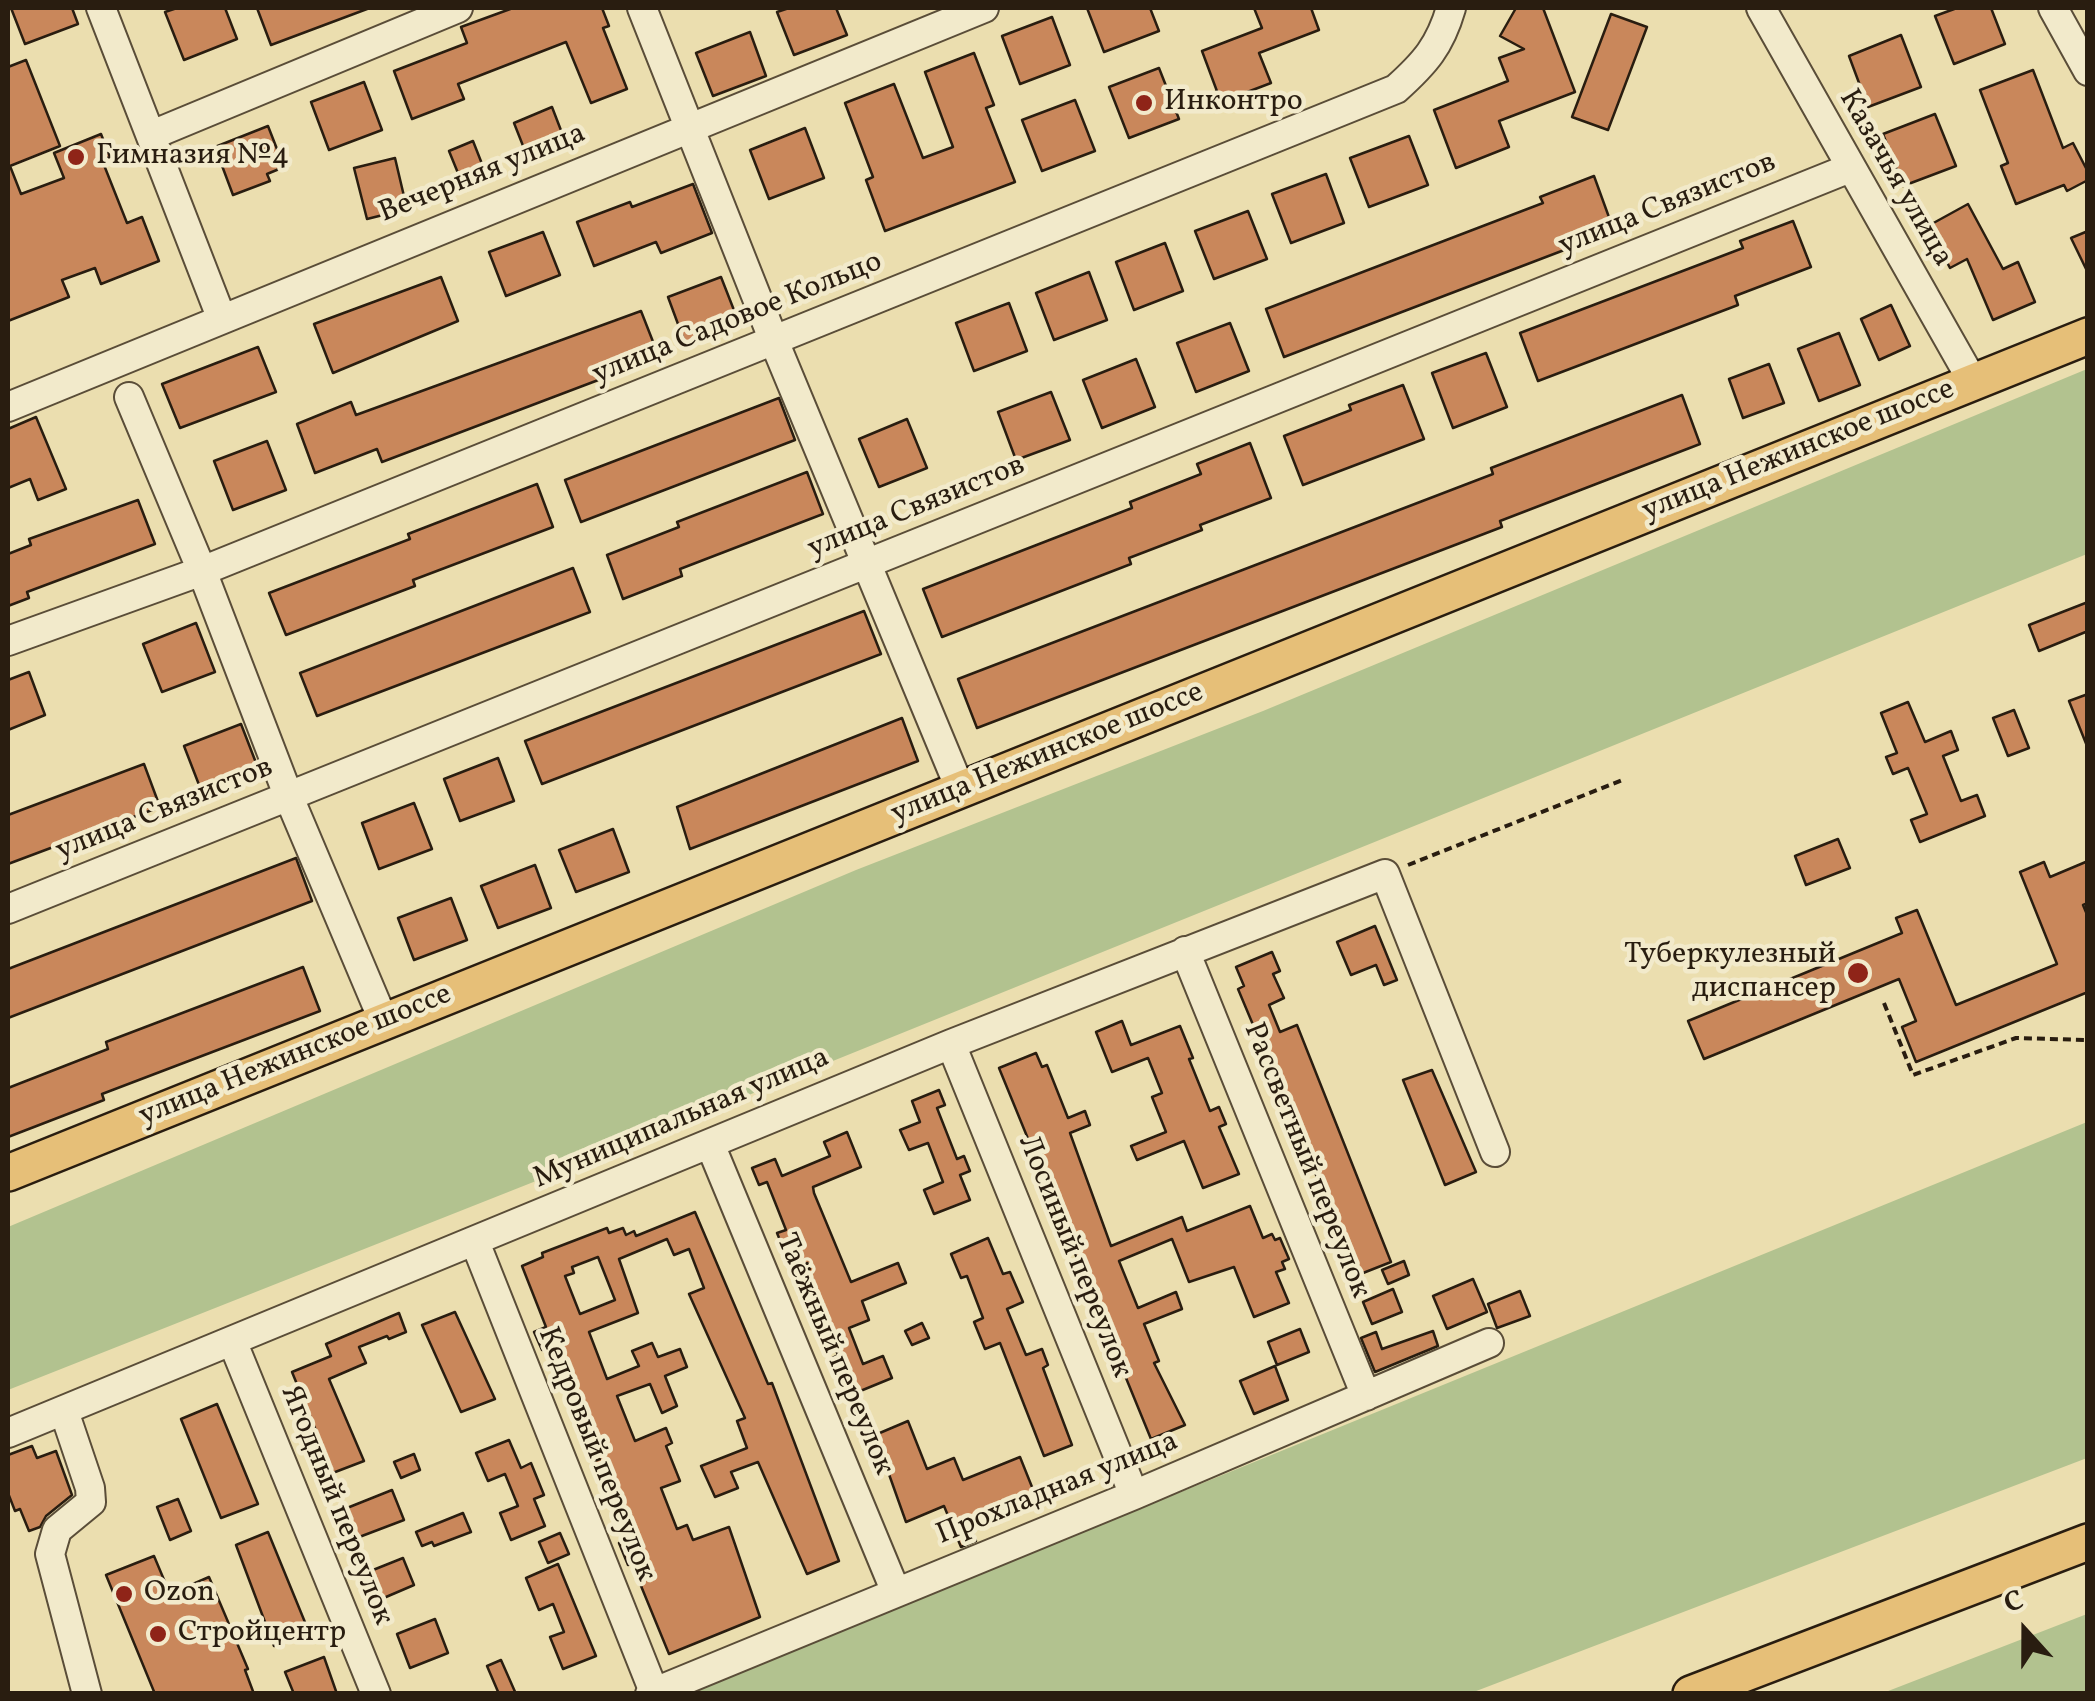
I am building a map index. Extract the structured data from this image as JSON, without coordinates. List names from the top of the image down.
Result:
{
  "streets": {
    "main road": ["улица Нежинское шоссе"],
    "street": [
      "Вечерняя улица",
      "Казачья улица",
      "улица Связистов",
      "улица Садовое Кольцо",
      "Муниципальная улица",
      "Рассветный переулок",
      "Лосиный переулок",
      "Таёжный переулок",
      "Кедровый переулок",
      "Прохладная улица",
      "Ягодный переулок"
    ]
  },
  "crossings": [
    ["Казачья улица", "улица Связистов"],
    ["Казачья улица", "улица Нежинское шоссе"],
    ["Муниципальная улица", "Рассветный переулок"],
    ["Муниципальная улица", "Лосиный переулок"],
    ["Муниципальная улица", "Таёжный переулок"],
    ["Муниципальная улица", "Кедровый переулок"],
    ["Муниципальная улица", "Ягодный переулок"],
    ["Рассветный переулок", "Прохладная улица"],
    ["Лосиный переулок", "Прохладная улица"],
    ["Таёжный переулок", "Прохладная улица"],
    ["Кедровый переулок", "Прохладная улица"]
  ],
  "places": [
    "Инконтро",
    "Гимназия №4",
    "Туберкулезный диспансер",
    "Ozon",
    "Стройцентр"
  ],
  "north": "top"
}
